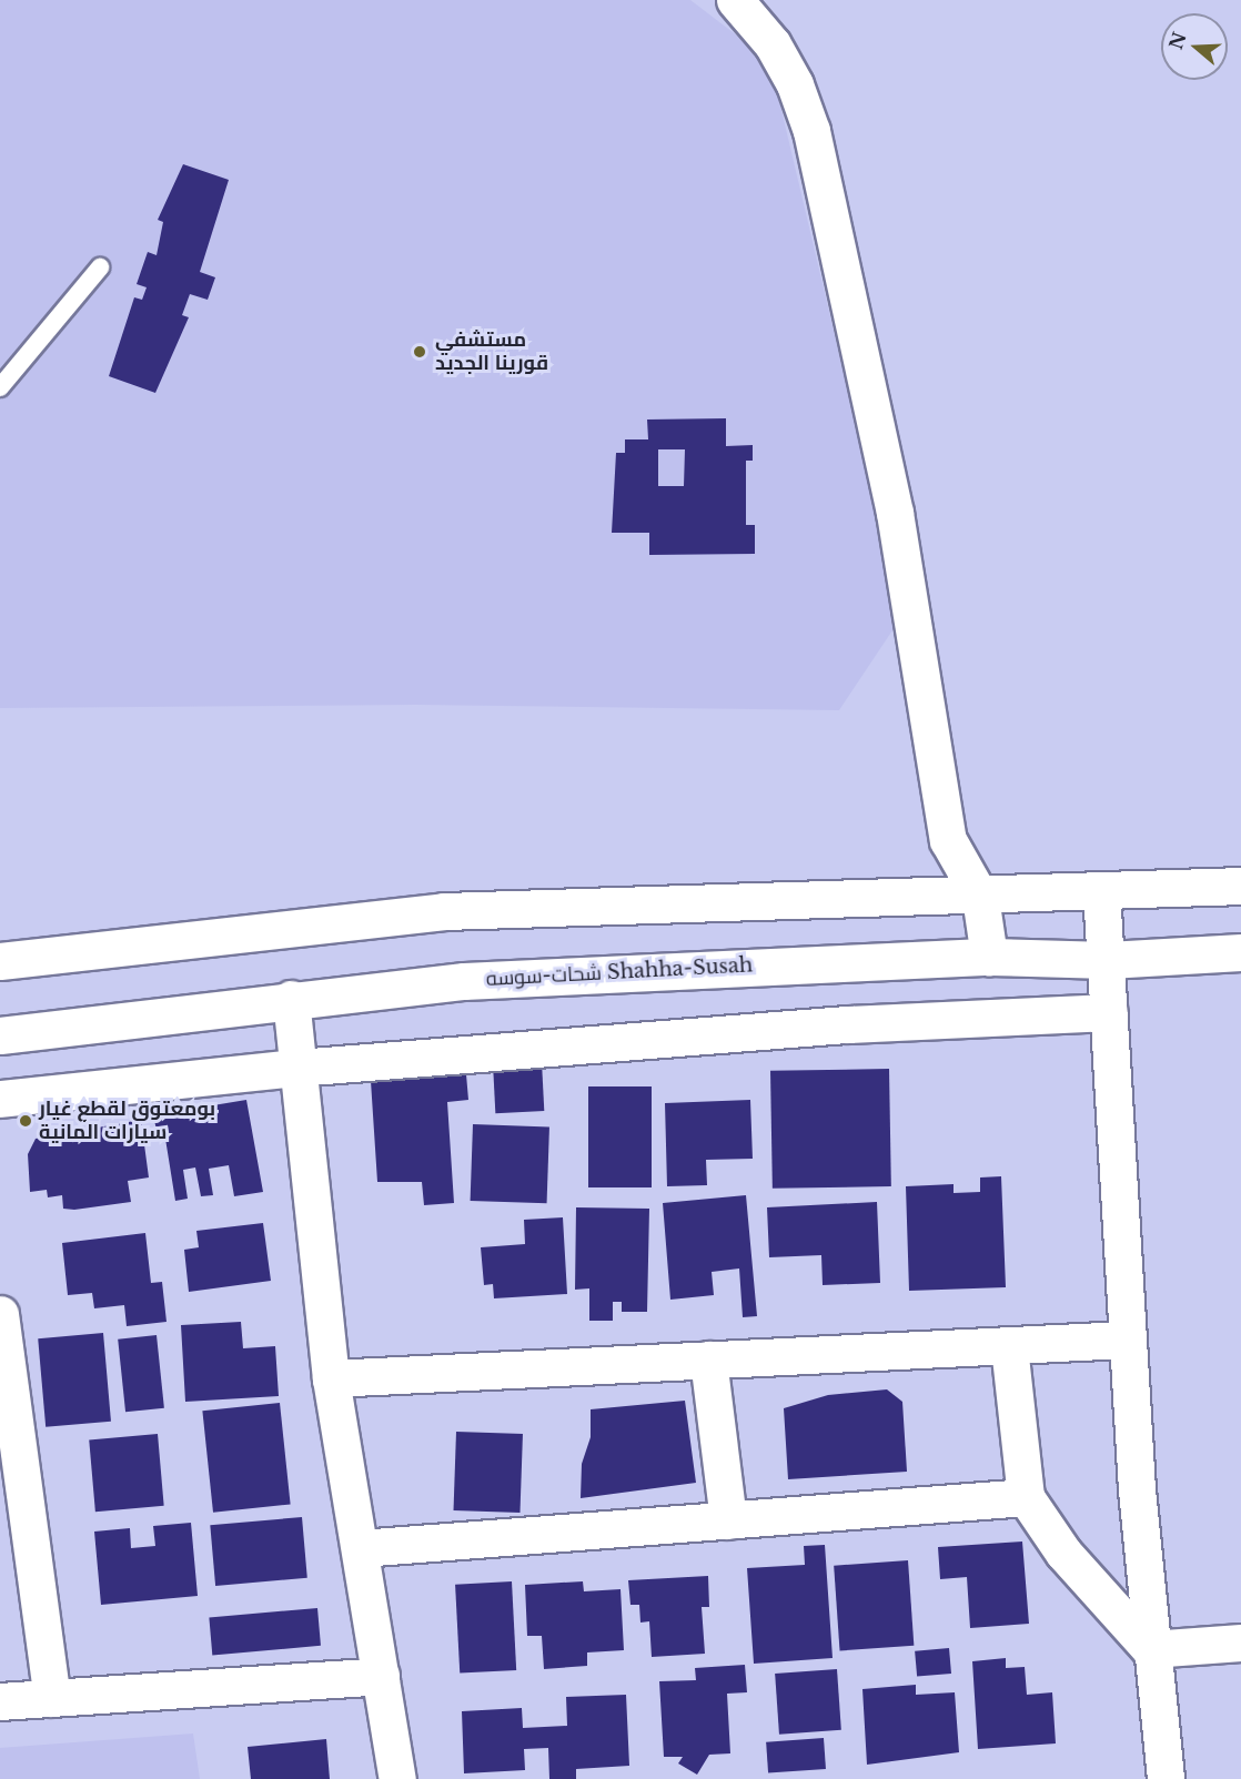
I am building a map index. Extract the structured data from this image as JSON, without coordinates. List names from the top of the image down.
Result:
{
  "streets": {
    "street": ["شحات-سوسه Shahha-Susah"]
  },
  "places": ["مستشفي قورينا الجديد", "بومعتوق لقطع غيار سيارات المانية"],
  "north": "left"
}
